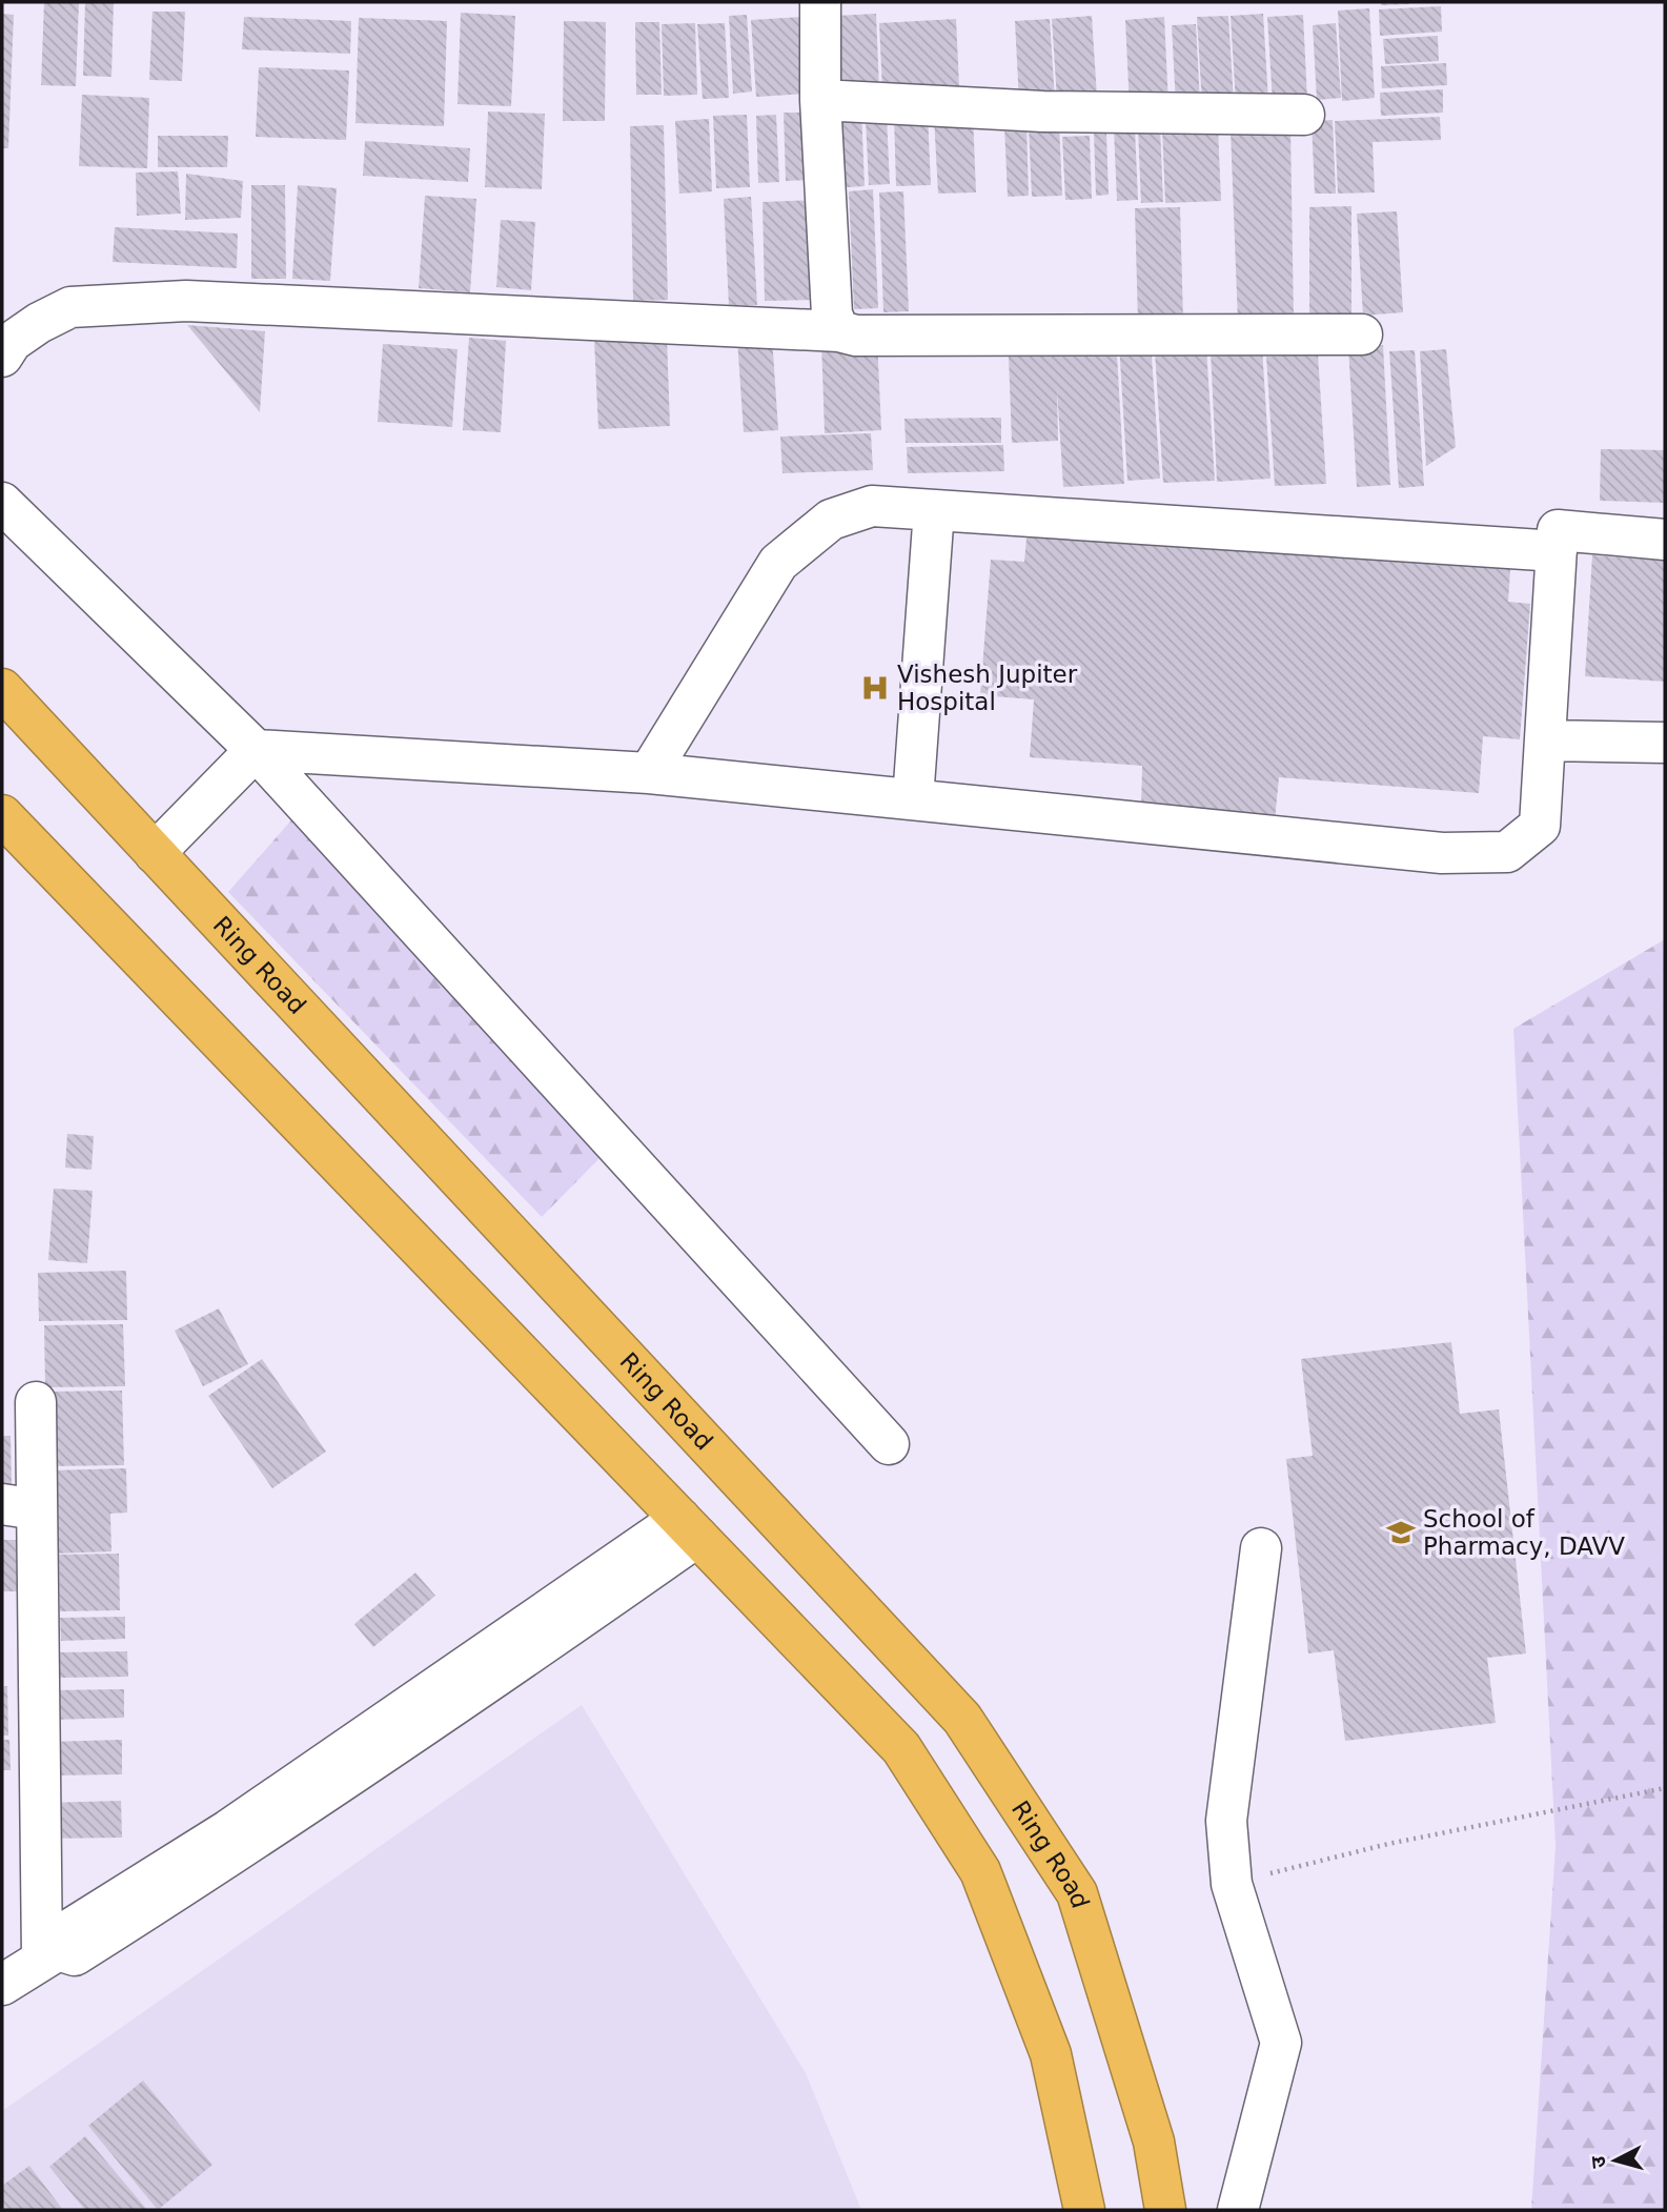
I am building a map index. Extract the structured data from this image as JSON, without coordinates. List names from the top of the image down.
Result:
{
  "streets": {
    "highway": ["Ring Road"]
  },
  "places": {
    "hospital": ["Vishesh Jupiter Hospital"],
    "school or university": ["School of Pharmacy, DAVV"]
  },
  "north": "left"
}
